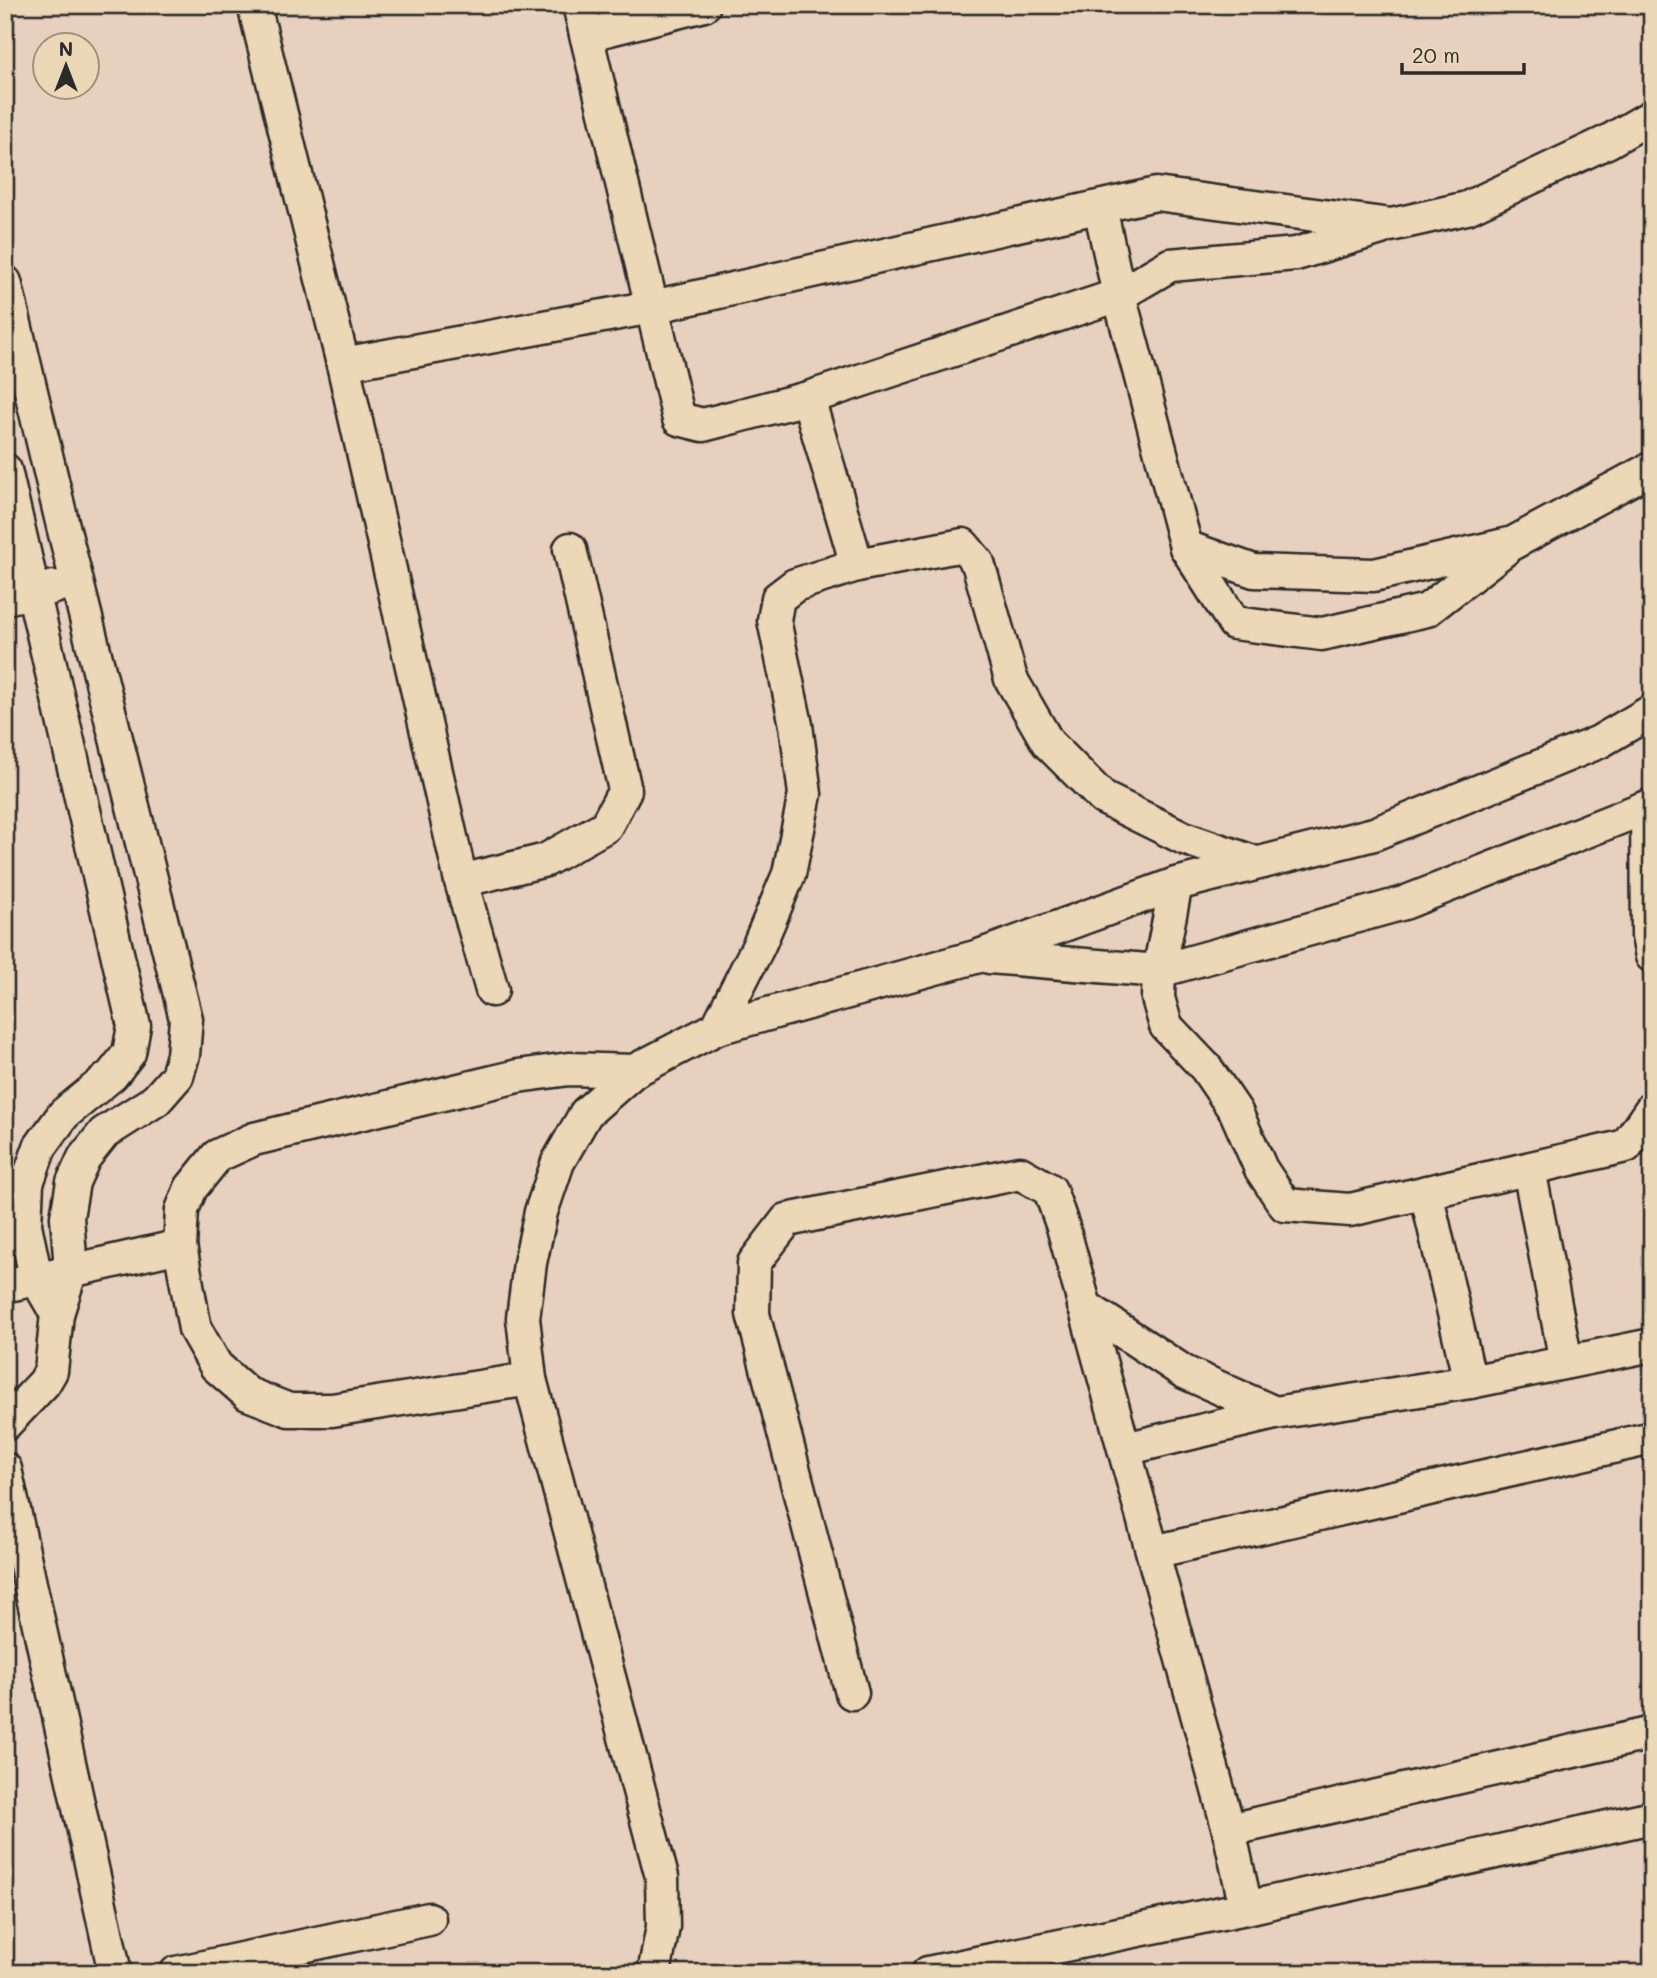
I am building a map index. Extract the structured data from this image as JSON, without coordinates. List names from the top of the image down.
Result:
{
  "scale_bar": "20 m",
  "north": "top"
}
